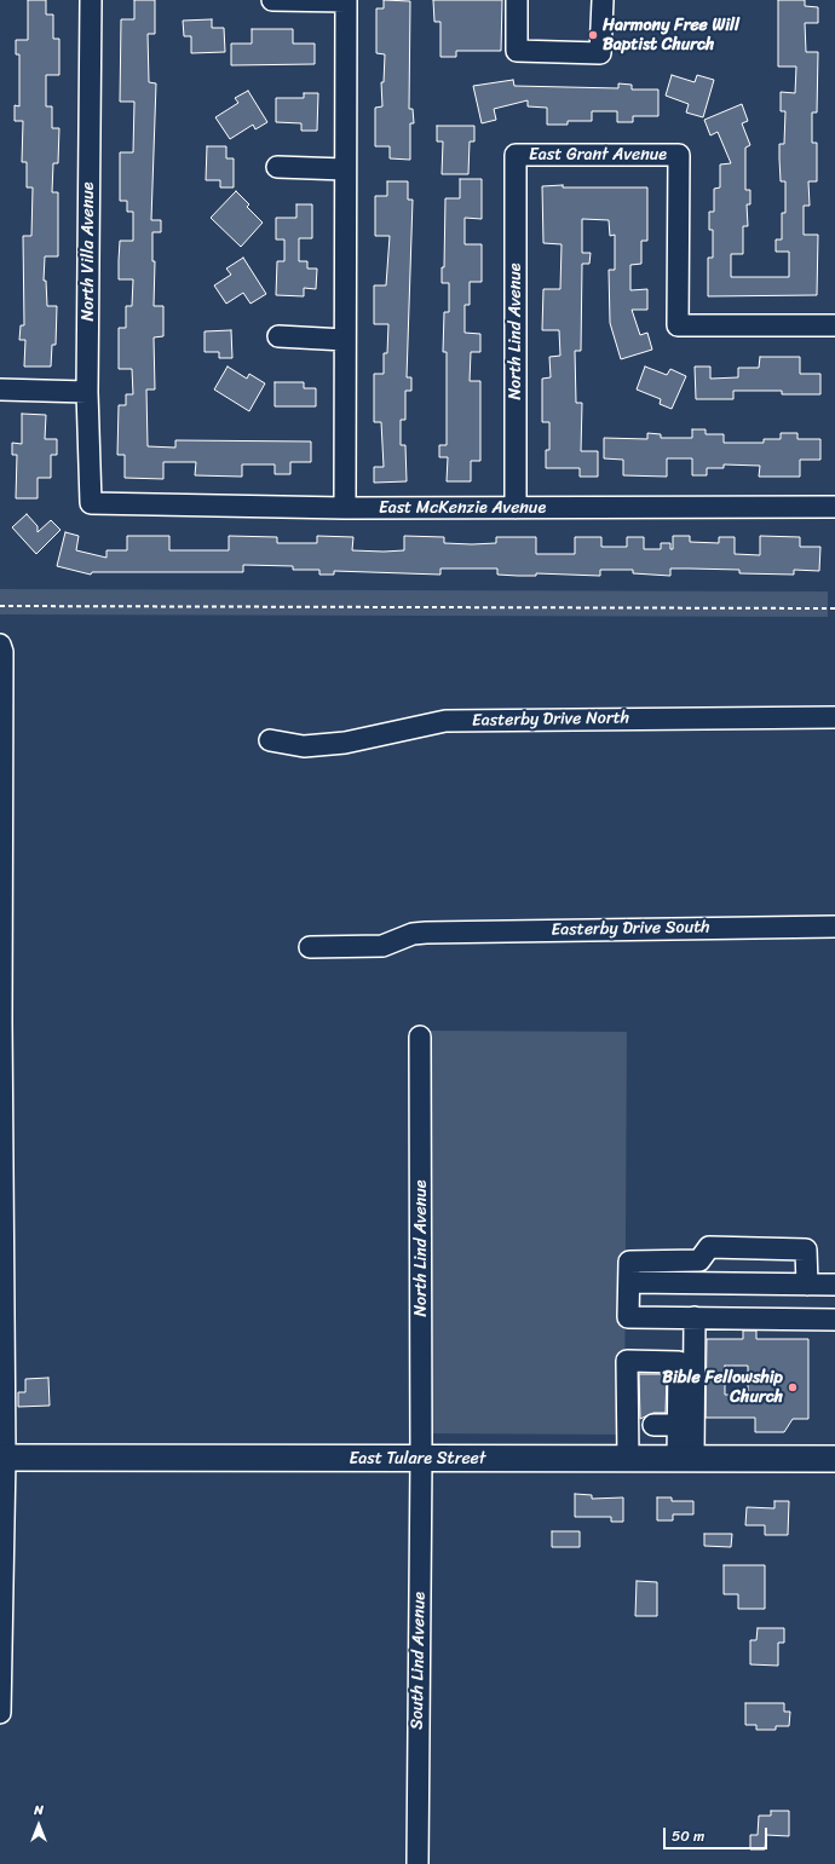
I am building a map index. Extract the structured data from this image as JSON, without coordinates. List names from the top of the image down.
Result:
{
  "streets": {
    "main road": ["East Tulare Street"],
    "street": [
      "East Grant Avenue",
      "North Villa Avenue",
      "North Lind Avenue",
      "East McKenzie Avenue",
      "Easterby Drive North",
      "Easterby Drive South",
      "South Lind Avenue"
    ]
  },
  "crossings": [
    ["East Grant Avenue", "North Lind Avenue"],
    ["North Villa Avenue", "East McKenzie Avenue"],
    ["North Lind Avenue", "East McKenzie Avenue"],
    ["North Lind Avenue", "East Tulare Street"],
    ["North Lind Avenue", "South Lind Avenue"],
    ["East Tulare Street", "South Lind Avenue"]
  ],
  "places": ["Harmony Free Will Baptist Church", "Bible Fellowship Church"],
  "scale_bar": "50 m",
  "north": "top"
}
